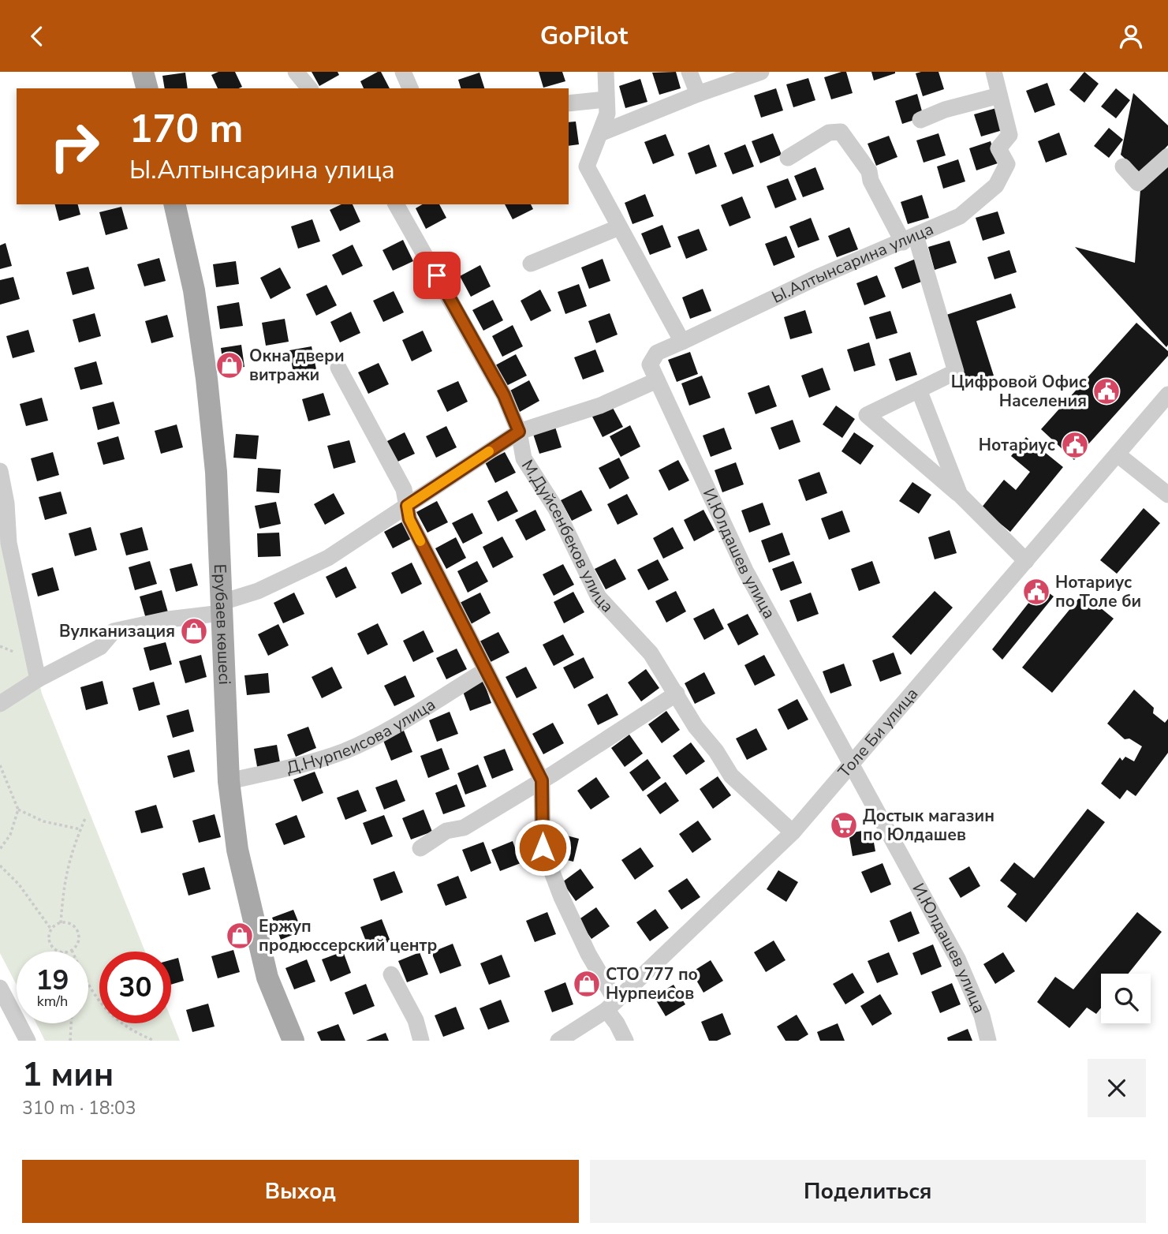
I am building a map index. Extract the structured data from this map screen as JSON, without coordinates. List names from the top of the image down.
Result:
{
  "streets": {
    "main road": ["Ерубаев көшесі"],
    "street": [
      "Ы.Алтынсарина улица",
      "М.Дуйсенбеков улица",
      "И.Юлдашев улица",
      "Толе Би улица",
      "Д.Нурпеисова улица"
    ]
  },
  "crossings": [
    ["Ы.Алтынсарина улица", "И.Юлдашев улица"],
    ["М.Дуйсенбеков улица", "Толе Би улица"],
    ["И.Юлдашев улица", "Толе Би улица"],
    ["Ерубаев көшесі", "Д.Нурпеисова улица"]
  ],
  "places": {
    "shop": [
      "Окна двери витражи",
      "Вулканизация",
      "Ержуп продюссерский центр",
      "СТО 777 по Нурпеисов"
    ],
    "public building": ["Цифровой Офис Населения", "Нотариус", "Нотариус по Толе би"],
    "supermarket": ["Достык магазин по Юлдашев"]
  },
  "page": {
    "header": "GoPilot",
    "turn": ["170 m", "Ы.Алтынсарина улица"],
    "speed": "19 km/h",
    "limit": "30",
    "heading": ["1 мин", "310 m · 18:03"],
    "buttons": ["Выход", "Поделиться"]
  }
}
